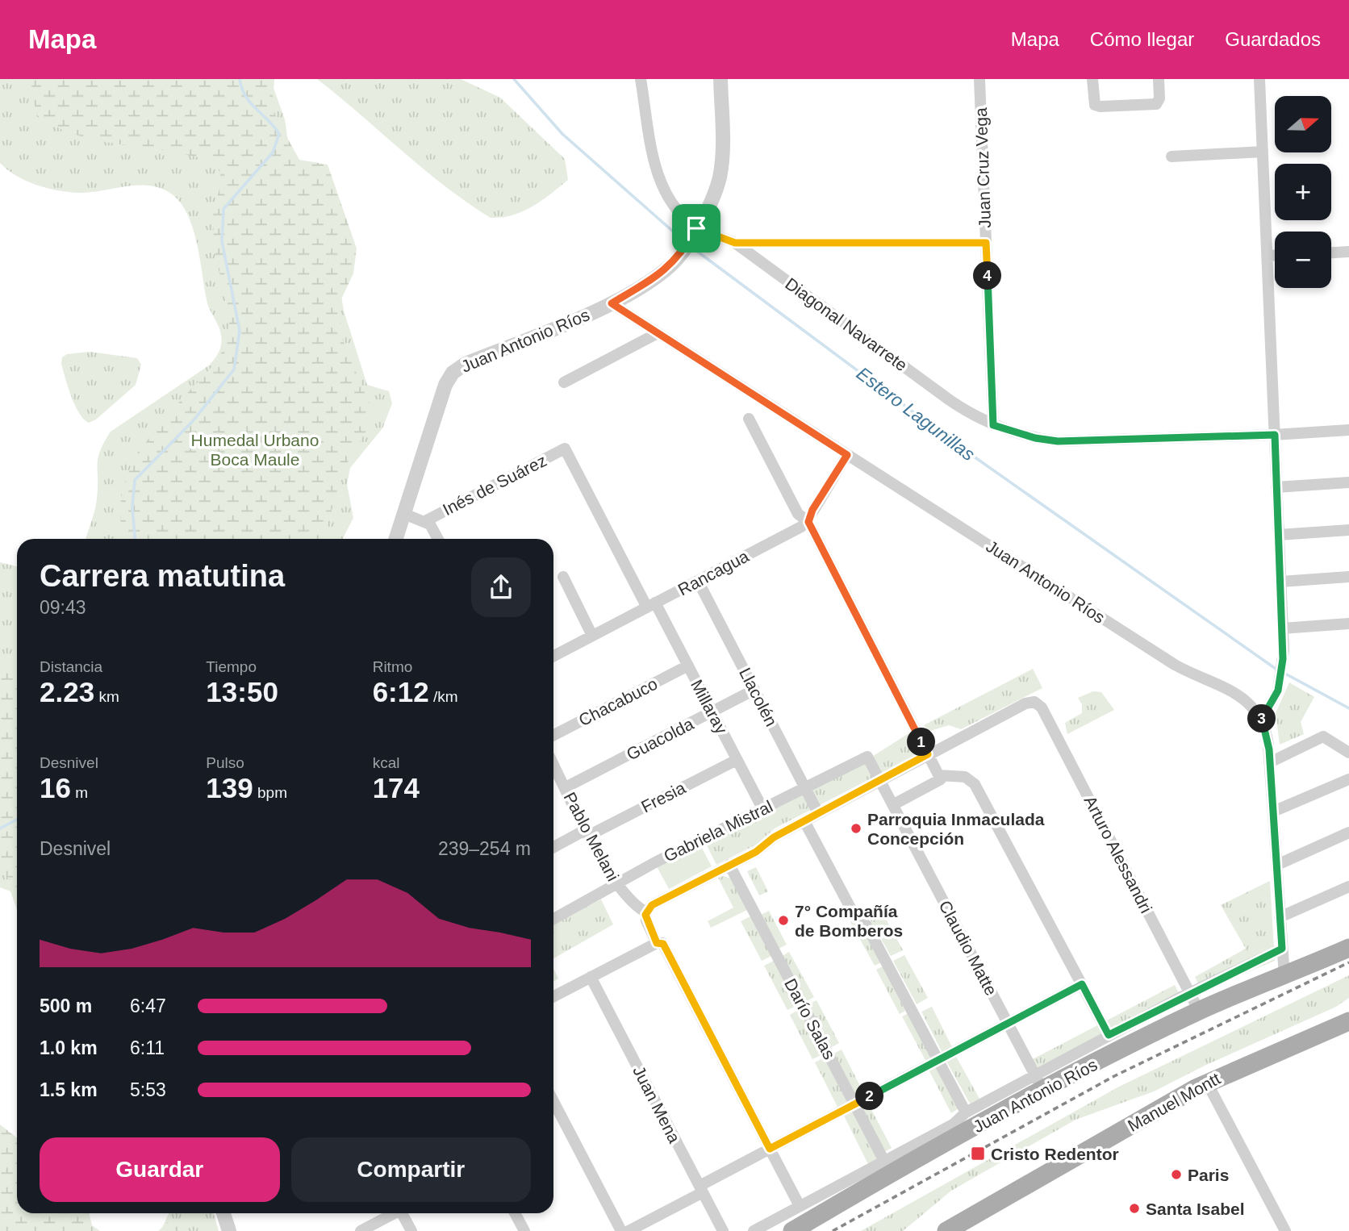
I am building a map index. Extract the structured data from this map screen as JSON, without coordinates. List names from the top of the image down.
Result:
{
  "streets": {
    "main road": ["Juan Antonio Ríos", "Manuel Montt"],
    "street": [
      "Juan Cruz Vega",
      "Diagonal Navarrete",
      "Inés de Suárez",
      "Rancagua",
      "Llacolén",
      "Chacabuco",
      "Millaray",
      "Guacolda",
      "Fresia",
      "Gabriela Mistral",
      "Pablo Melani",
      "Arturo Alessandri",
      "Claudio Matte",
      "Darío Salas",
      "Juan Mena"
    ]
  },
  "crossings": [
    ["Juan Cruz Vega", "Diagonal Navarrete"],
    ["Diagonal Navarrete", "Juan Antonio Ríos"],
    ["Juan Antonio Ríos", "Arturo Alessandri"],
    ["Juan Antonio Ríos", "Claudio Matte"],
    ["Juan Antonio Ríos", "Darío Salas"],
    ["Inés de Suárez", "Millaray"],
    ["Rancagua", "Llacolén"],
    ["Rancagua", "Millaray"],
    ["Llacolén", "Guacolda"],
    ["Llacolén", "Gabriela Mistral"],
    ["Chacabuco", "Millaray"],
    ["Millaray", "Guacolda"],
    ["Millaray", "Fresia"],
    ["Millaray", "Gabriela Mistral"],
    ["Guacolda", "Pablo Melani"],
    ["Fresia", "Pablo Melani"],
    ["Gabriela Mistral", "Pablo Melani"],
    ["Gabriela Mistral", "Arturo Alessandri"],
    ["Gabriela Mistral", "Claudio Matte"],
    ["Gabriela Mistral", "Darío Salas"]
  ],
  "water": ["Estero Lagunillas"],
  "parks": ["Humedal Urbano Boca Maule"],
  "places": {
    "other": [
      "Parroquia Inmaculada Concepción",
      "7° Compañía de Bomberos",
      "Paris",
      "Santa Isabel"
    ],
    "transit": ["Cristo Redentor"]
  },
  "north": "right",
  "page": {
    "header": "Mapa",
    "nav": ["Mapa", "Cómo llegar", "Guardados"],
    "map_buttons": ["+", "−"],
    "pins": [
      "4",
      "3",
      "1",
      "2"
    ],
    "heading": ["Carrera matutina", "09:43"],
    "stats": [
      ["Distancia", "2.23 km"],
      ["Tiempo", "13:50"],
      ["Ritmo", "6:12 /km"],
      ["Desnivel", "16 m"],
      ["Pulso", "139 bpm"],
      ["kcal", "174"]
    ],
    "chart": ["Desnivel", "239–254 m"],
    "list": [
      {
        "name": "500 m",
        "note": "6:47"
      },
      {
        "name": "1.0 km",
        "note": "6:11"
      },
      {
        "name": "1.5 km",
        "note": "5:53"
      }
    ],
    "buttons": ["Guardar", "Compartir"]
  }
}
